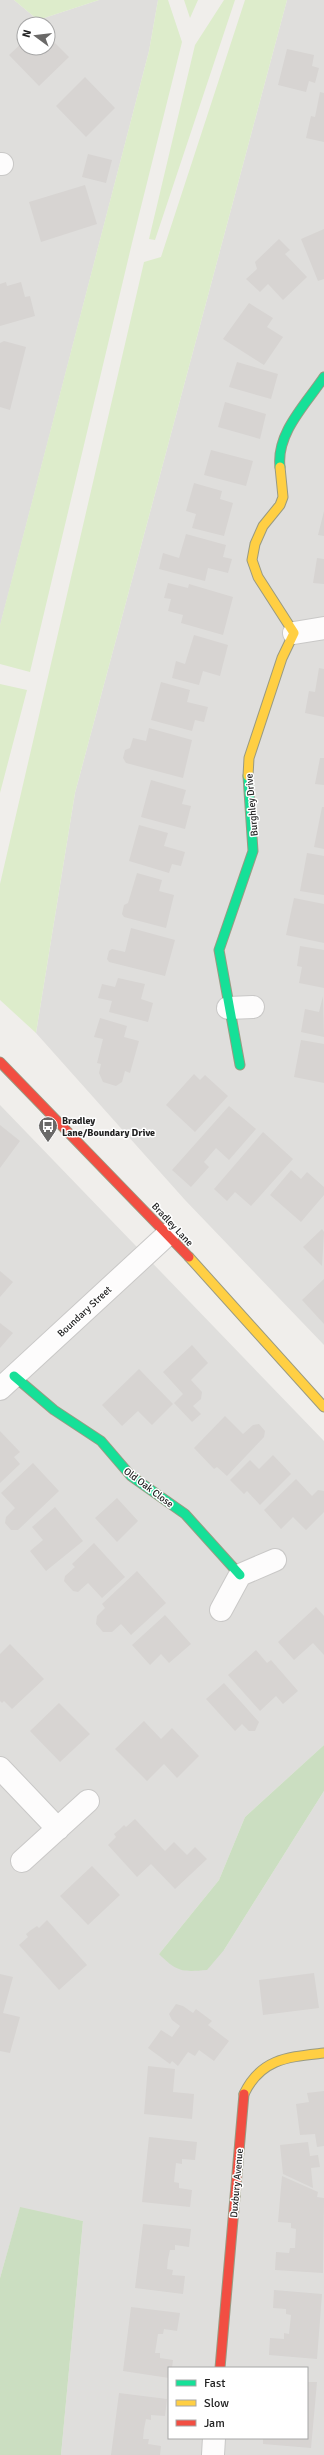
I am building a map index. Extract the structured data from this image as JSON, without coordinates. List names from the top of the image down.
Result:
{
  "streets": {
    "street": [
      "Burghley Drive",
      "Bradley Lane",
      "Boundary Street",
      "Old Oak Close",
      "Duxbury Avenue"
    ]
  },
  "crossings": [
    ["Bradley Lane", "Boundary Street"],
    ["Boundary Street", "Old Oak Close"]
  ],
  "places": {
    "bus stop": ["Bradley Lane/Boundary Drive"]
  },
  "legend": ["Fast", "Slow", "Jam"],
  "north": "left"
}
